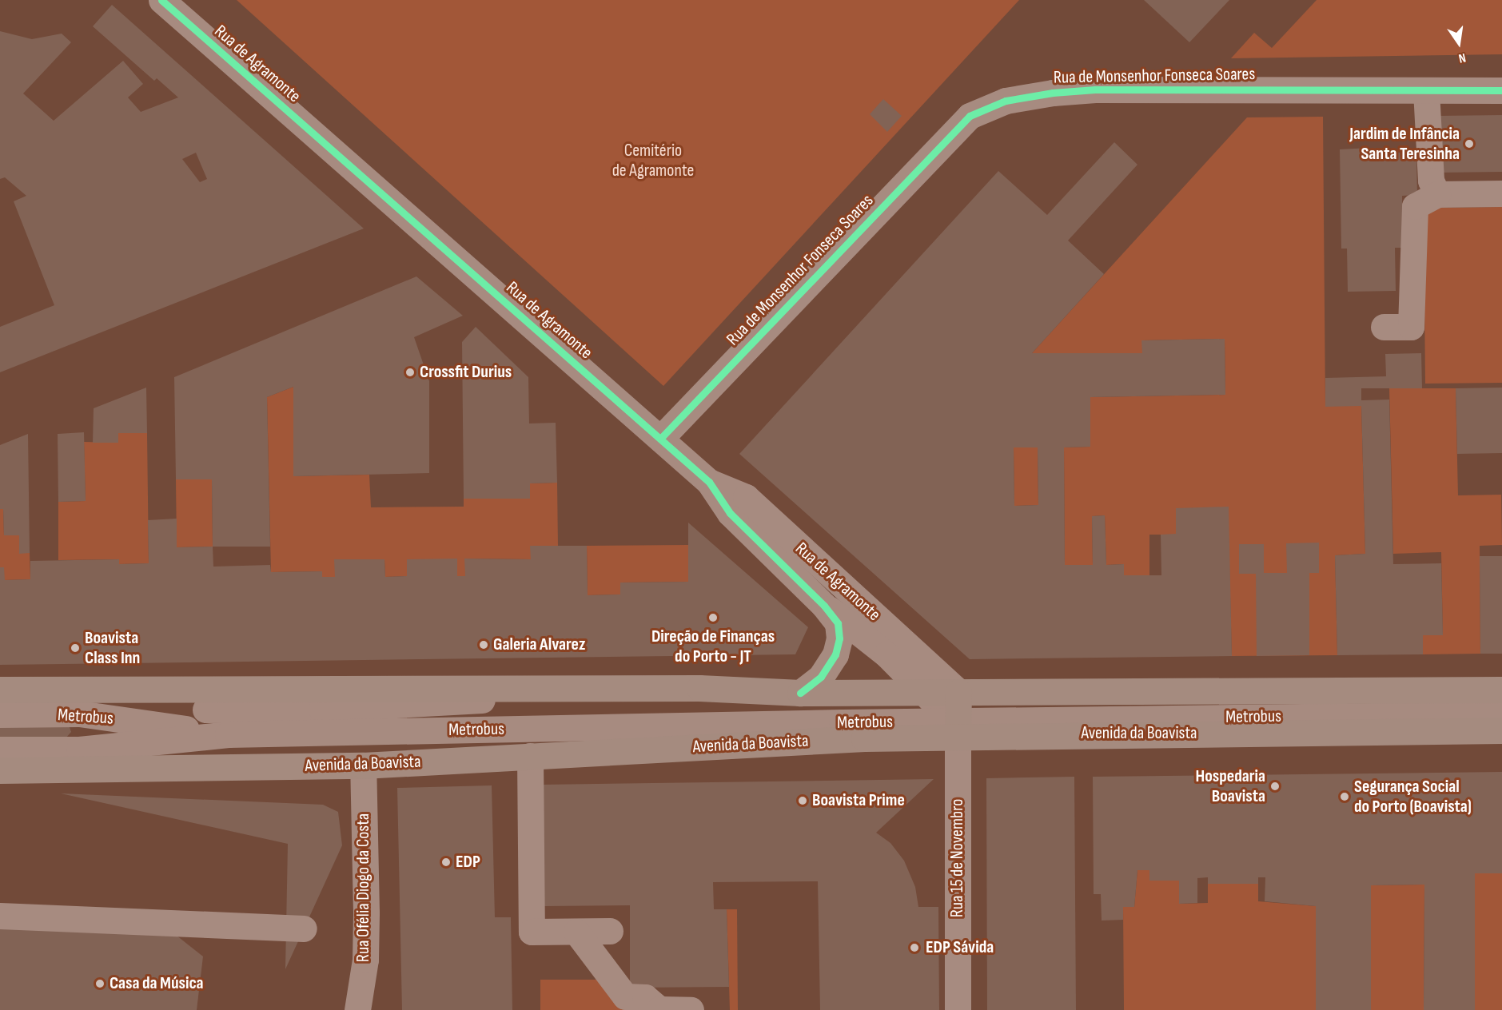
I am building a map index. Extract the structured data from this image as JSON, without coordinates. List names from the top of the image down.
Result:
{
  "streets": {
    "main road": ["Avenida da Boavista"],
    "street": [
      "Rua de Agramonte",
      "Rua de Monsenhor Fonseca Soares",
      "Metrobus",
      "Rua 15 de Novembro",
      "Rua Ofélia Diogo da Costa"
    ]
  },
  "crossings": [
    ["Rua de Agramonte", "Rua de Monsenhor Fonseca Soares"],
    ["Rua de Agramonte", "Metrobus"],
    ["Rua de Agramonte", "Avenida da Boavista"],
    ["Rua de Agramonte", "Rua 15 de Novembro"],
    ["Metrobus", "Avenida da Boavista"],
    ["Metrobus", "Rua 15 de Novembro"],
    ["Avenida da Boavista", "Rua 15 de Novembro"],
    ["Avenida da Boavista", "Rua Ofélia Diogo da Costa"]
  ],
  "parks": ["Cemitério de Agramonte"],
  "places": [
    "Jardim de Infância Santa Teresinha",
    "Crossfit Durius",
    "Direção de Finanças do Porto - JT",
    "Galeria Alvarez",
    "Boavista Class Inn",
    "Hospedaria Boavista",
    "Segurança Social do Porto (Boavista)",
    "Boavista Prime",
    "EDP",
    "EDP Sávida",
    "Casa da Música"
  ],
  "north": "bottom"
}
